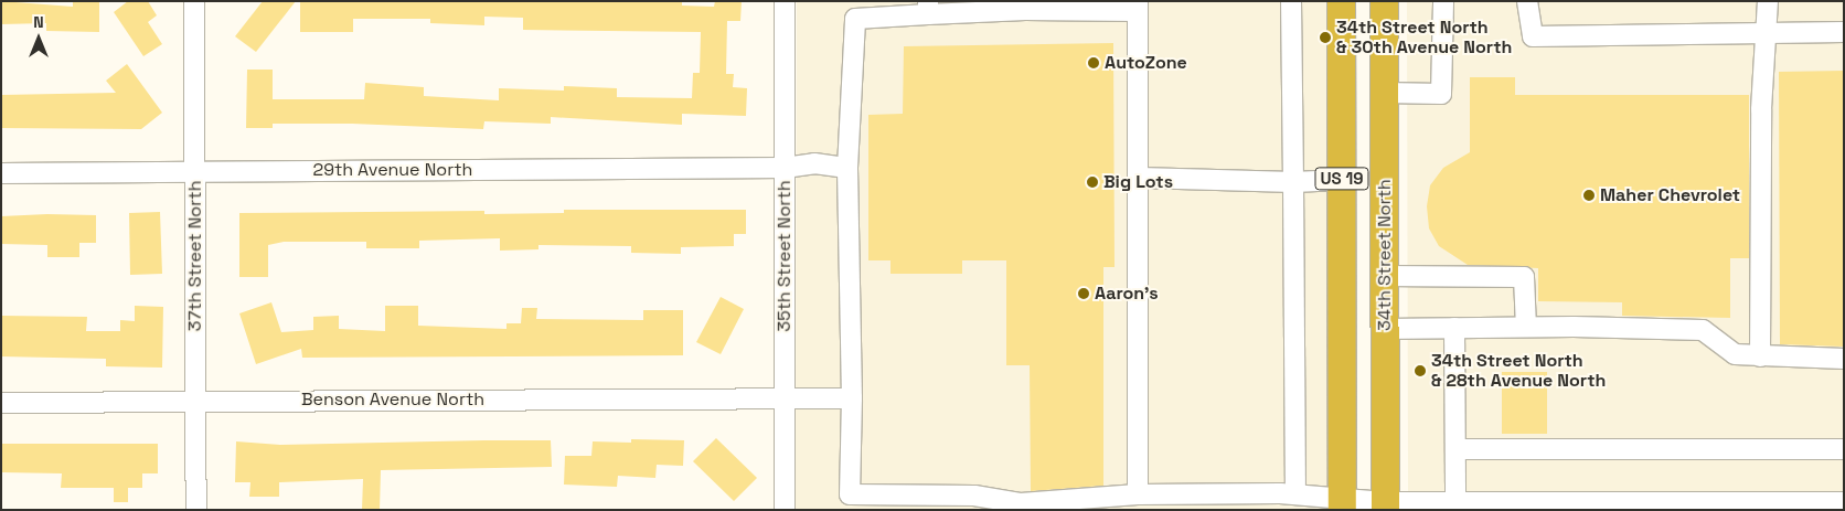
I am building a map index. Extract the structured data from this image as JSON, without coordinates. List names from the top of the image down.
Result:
{
  "streets": {
    "highway": ["US 19", "34th Street North"],
    "street": [
      "29th Avenue North",
      "37th Street North",
      "35th Street North",
      "Benson Avenue North"
    ]
  },
  "crossings": [
    ["29th Avenue North", "37th Street North"],
    ["29th Avenue North", "35th Street North"],
    ["37th Street North", "Benson Avenue North"],
    ["35th Street North", "Benson Avenue North"]
  ],
  "places": [
    "34th Street North & 30th Avenue North",
    "AutoZone",
    "Big Lots",
    "Maher Chevrolet",
    "Aaron's",
    "34th Street North & 28th Avenue North"
  ],
  "north": "top"
}
